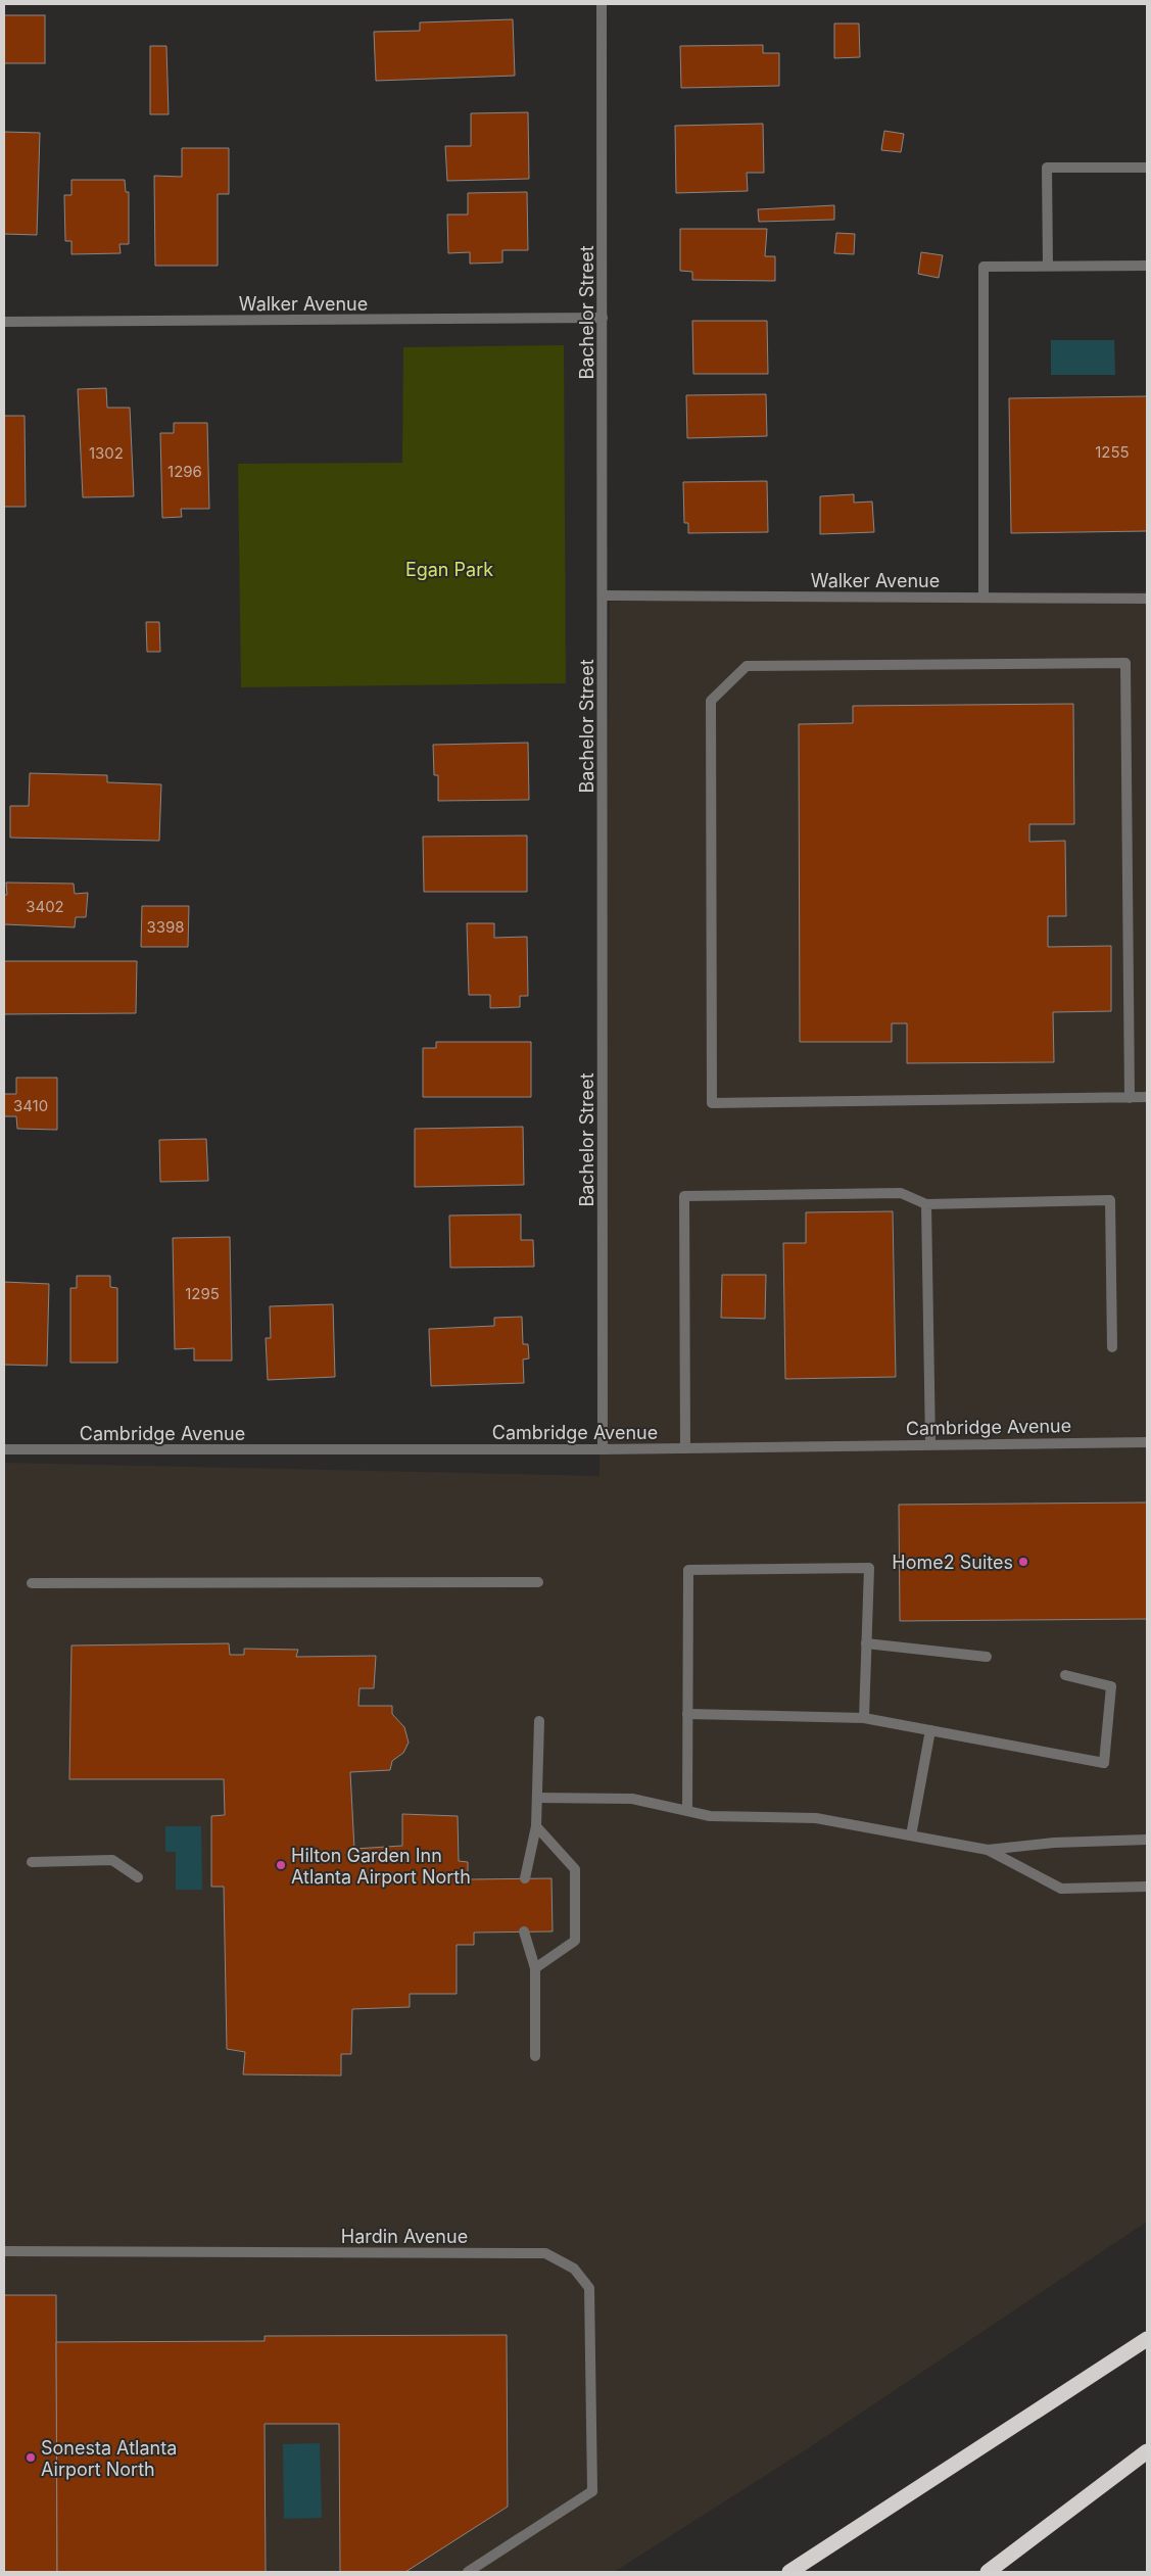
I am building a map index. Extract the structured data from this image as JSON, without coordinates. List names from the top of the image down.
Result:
{
  "streets": {
    "street": [
      "Walker Avenue",
      "Bachelor Street",
      "Cambridge Avenue",
      "Hardin Avenue"
    ]
  },
  "crossings": [
    ["Walker Avenue", "Bachelor Street"],
    ["Bachelor Street", "Cambridge Avenue"]
  ],
  "parks": ["Egan Park"],
  "places": ["Home2 Suites", "Hilton Garden Inn Atlanta Airport North", "Sonesta Atlanta Airport North"],
  "house_numbers": [
    "1255",
    "1302",
    "1296",
    "3402",
    "3398",
    "3410",
    "1295"
  ]
}
